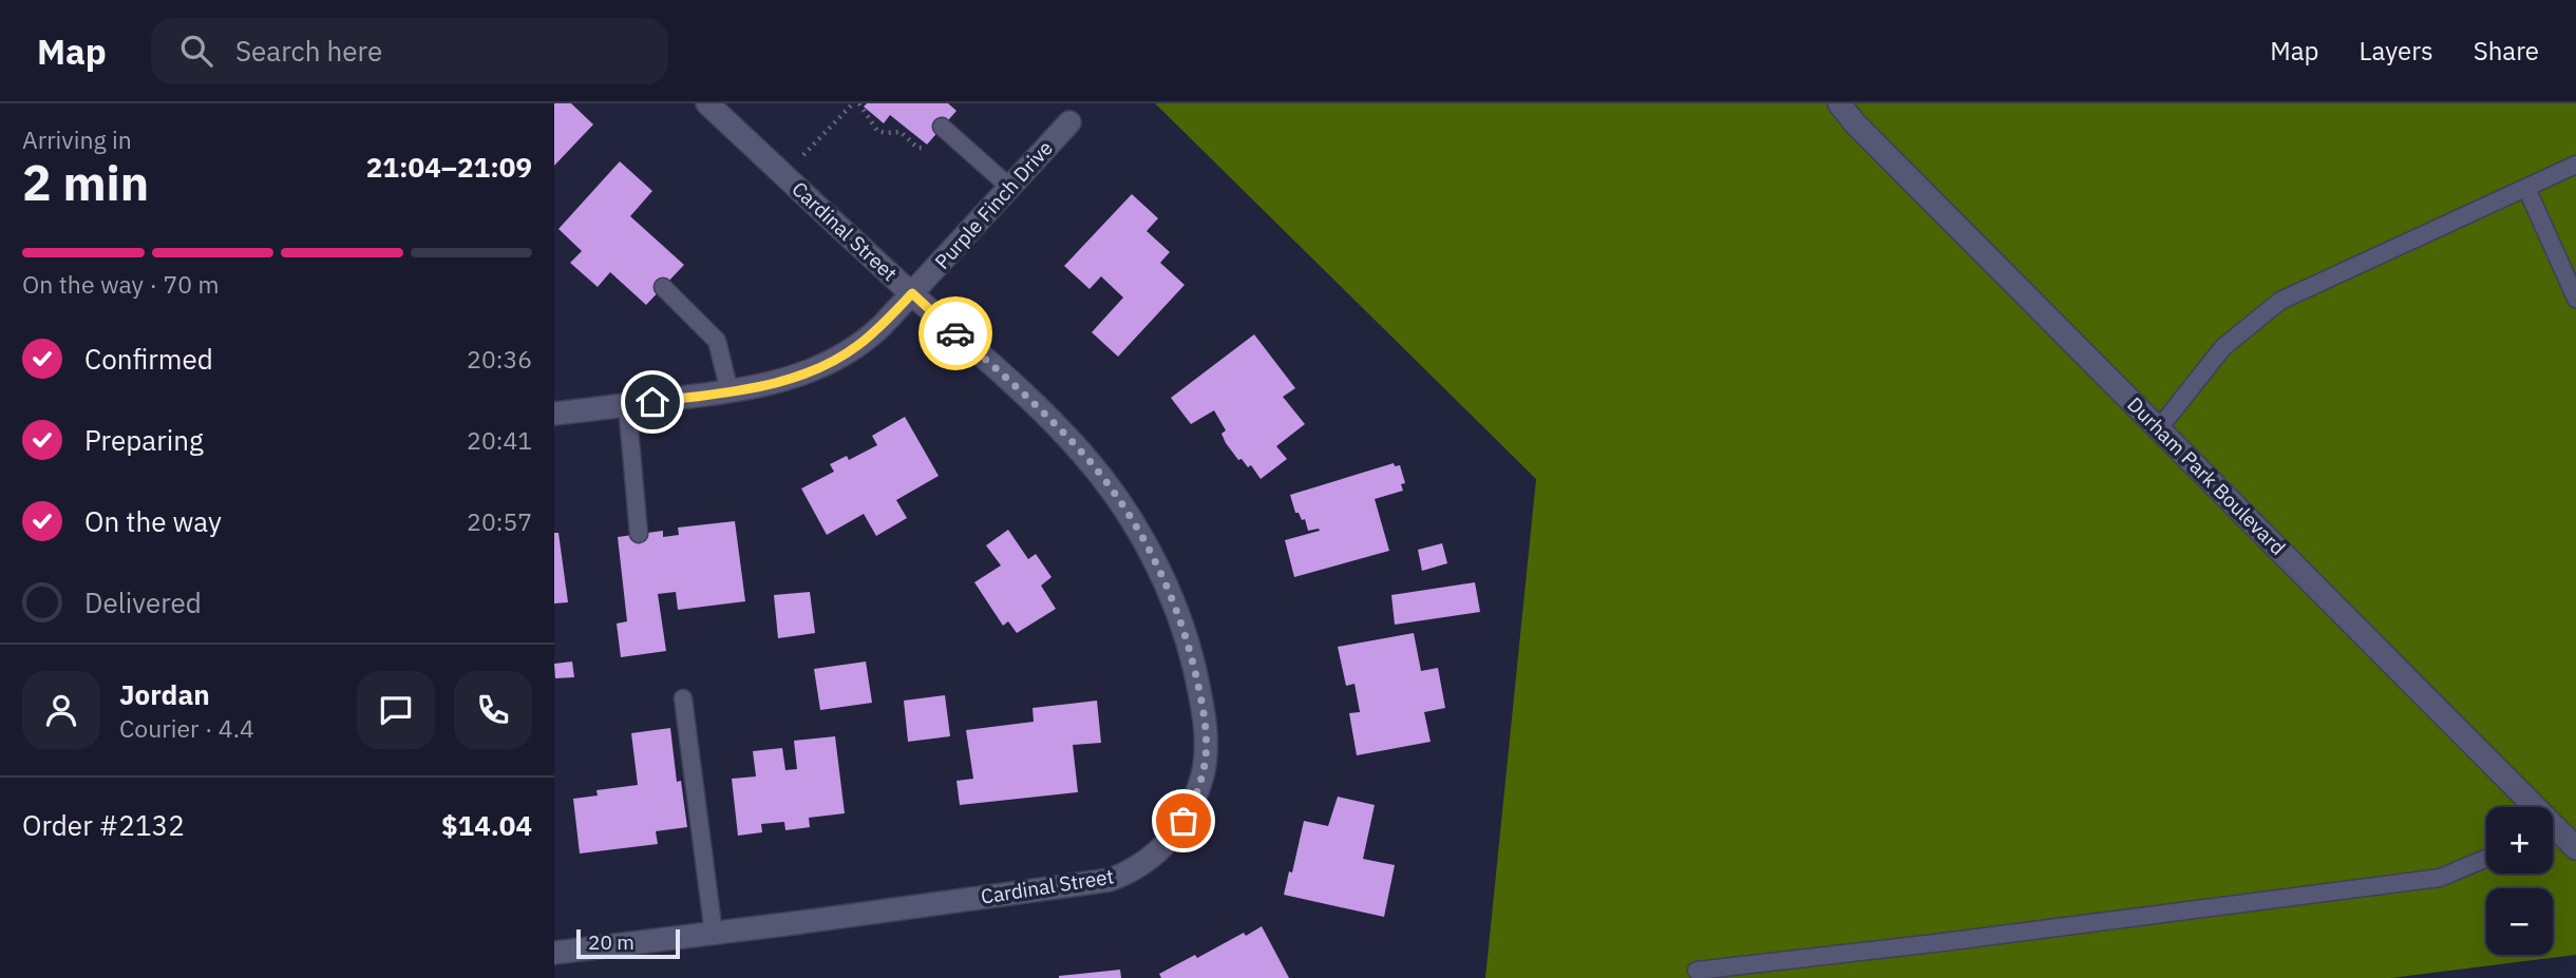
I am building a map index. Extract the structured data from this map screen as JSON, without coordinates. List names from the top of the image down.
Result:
{
  "streets": {
    "street": ["Purple Finch Drive", "Cardinal Street", "Durham Park Boulevard"]
  },
  "crossings": [
    ["Purple Finch Drive", "Cardinal Street"]
  ],
  "scale_bar": "20 m",
  "page": {
    "header": "Map",
    "search": "Search here",
    "nav": ["Map", "Layers", "Share"],
    "heading": ["2 min", "Arriving in", "21:04–21:09"],
    "panel": [
      "Jordan",
      "Courier · 4.4",
      "Order #2132",
      "$14.04"
    ],
    "bar": "On the way · 70 m",
    "list": [
      ["Confirmed", "20:36"],
      ["Preparing", "20:41"],
      ["On the way", "20:57"],
      "Delivered"
    ],
    "map_buttons": ["+", "−"],
    "scale": "20 m"
  }
}
